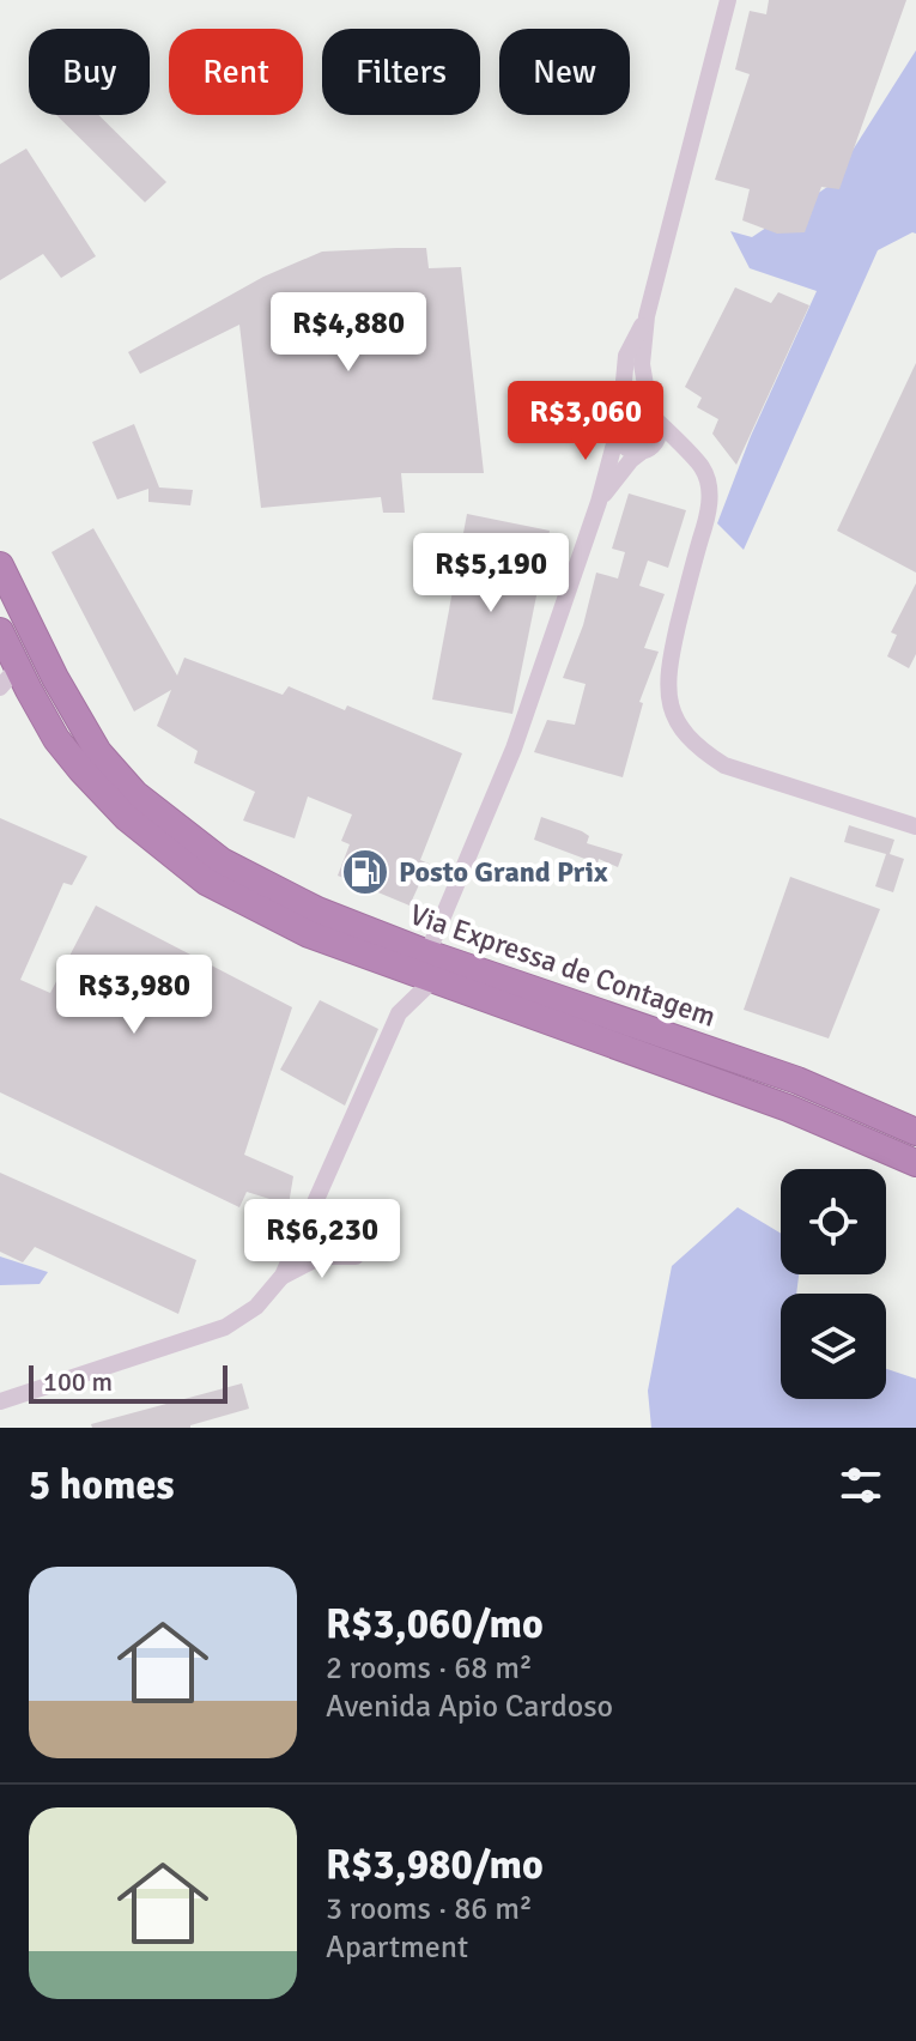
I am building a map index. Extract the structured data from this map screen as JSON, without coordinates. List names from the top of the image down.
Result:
{
  "streets": {
    "highway": ["Via Expressa de Contagem"]
  },
  "places": {
    "fuel station": ["Posto Grand Prix"]
  },
  "scale_bar": "100 m",
  "page": {
    "chip": [
      "Buy",
      "Rent",
      "Filters",
      "New"
    ],
    "price": [
      "R$4,880",
      "R$3,060",
      "R$5,190",
      "R$3,980",
      "R$6,230"
    ],
    "scale": "100 m",
    "heading": "5 homes",
    "list": [
      {
        "name": "R$3,060/mo",
        "note": "2 rooms · 68 m² · Avenida Apio Cardoso"
      },
      {
        "name": "R$3,980/mo",
        "note": "3 rooms · 86 m² · Apartment"
      }
    ]
  }
}
